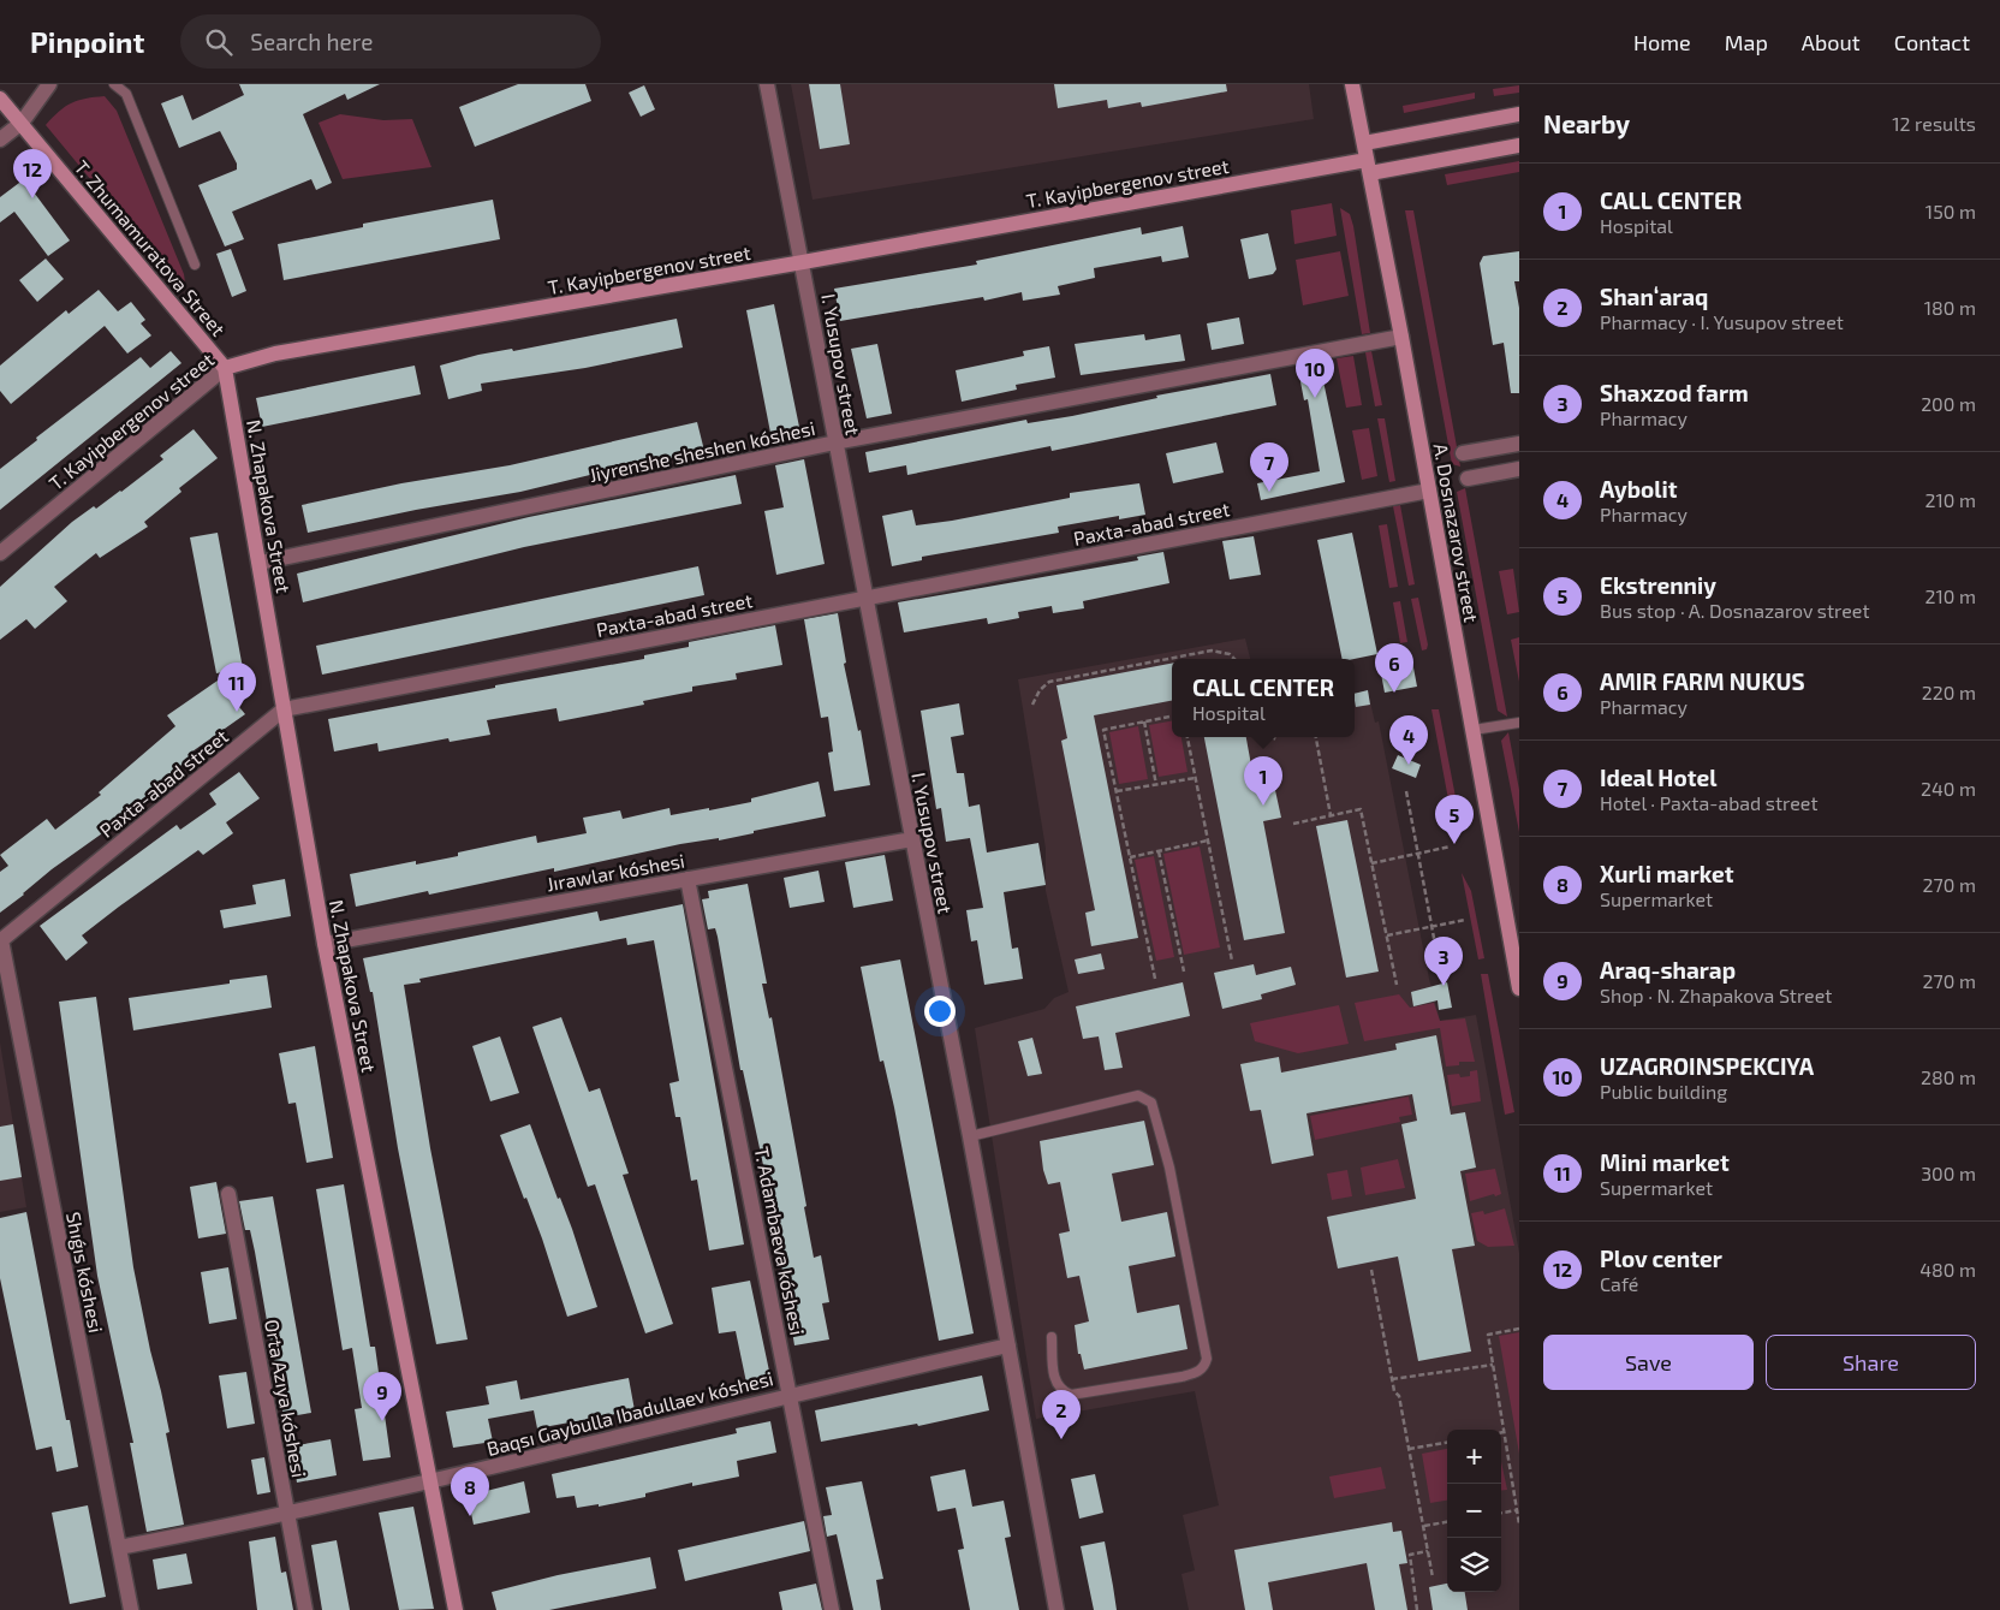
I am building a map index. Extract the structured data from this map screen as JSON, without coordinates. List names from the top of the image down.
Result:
{
  "streets": {
    "main road": [
      "T. Kayipbergenov street",
      "T. Zhumamuratova Street",
      "N. Zhapakova Street",
      "A. Dosnazarov street"
    ],
    "street": [
      "I. Yusupov street",
      "Jiyrenshe sheshen kóshesi",
      "Paxta-abad street",
      "Jırawlar kóshesi",
      "T. Adambaeva kóshesi",
      "Shıǵıs kóshesi",
      "Orta Azıya kóshesi",
      "Baqsı Gaybulla Ibadullaev kóshesi"
    ]
  },
  "crossings": [
    ["T. Kayipbergenov street", "T. Zhumamuratova Street"],
    ["T. Kayipbergenov street", "I. Yusupov street"],
    ["T. Kayipbergenov street", "N. Zhapakova Street"],
    ["T. Kayipbergenov street", "A. Dosnazarov street"],
    ["T. Zhumamuratova Street", "N. Zhapakova Street"],
    ["I. Yusupov street", "Jiyrenshe sheshen kóshesi"],
    ["I. Yusupov street", "Paxta-abad street"],
    ["I. Yusupov street", "Jırawlar kóshesi"],
    ["I. Yusupov street", "Baqsı Gaybulla Ibadullaev kóshesi"],
    ["Jiyrenshe sheshen kóshesi", "N. Zhapakova Street"],
    ["Jiyrenshe sheshen kóshesi", "A. Dosnazarov street"],
    ["N. Zhapakova Street", "Paxta-abad street"],
    ["N. Zhapakova Street", "Jırawlar kóshesi"],
    ["N. Zhapakova Street", "Baqsı Gaybulla Ibadullaev kóshesi"],
    ["Paxta-abad street", "A. Dosnazarov street"],
    ["Paxta-abad street", "Shıǵıs kóshesi"],
    ["Jırawlar kóshesi", "T. Adambaeva kóshesi"],
    ["T. Adambaeva kóshesi", "Baqsı Gaybulla Ibadullaev kóshesi"],
    ["Shıǵıs kóshesi", "Baqsı Gaybulla Ibadullaev kóshesi"],
    ["Orta Azıya kóshesi", "Baqsı Gaybulla Ibadullaev kóshesi"]
  ],
  "page": {
    "header": "Pinpoint",
    "search": "Search here",
    "nav": [
      "Home",
      "Map",
      "About",
      "Contact"
    ],
    "heading": ["Nearby", "12 results"],
    "pins": [
      "12",
      "10",
      "7",
      "6",
      "11",
      "4",
      "1",
      "5",
      "3",
      "9",
      "2",
      "8"
    ],
    "list": [
      {
        "mark": "1",
        "name": "CALL CENTER",
        "note": "Hospital",
        "value": "150 m"
      },
      {
        "mark": "2",
        "name": "Shanʻaraq",
        "note": "Pharmacy · I. Yusupov street",
        "value": "180 m"
      },
      {
        "mark": "3",
        "name": "Shaxzod farm",
        "note": "Pharmacy",
        "value": "200 m"
      },
      {
        "mark": "4",
        "name": "Aybolit",
        "note": "Pharmacy",
        "value": "210 m"
      },
      {
        "mark": "5",
        "name": "Ekstrenniy",
        "note": "Bus stop · A. Dosnazarov street",
        "value": "210 m"
      },
      {
        "mark": "6",
        "name": "AMIR FARM NUKUS",
        "note": "Pharmacy",
        "value": "220 m"
      },
      {
        "mark": "7",
        "name": "Ideal Hotel",
        "note": "Hotel · Paxta-abad street",
        "value": "240 m"
      },
      {
        "mark": "8",
        "name": "Xurli market",
        "note": "Supermarket",
        "value": "270 m"
      },
      {
        "mark": "9",
        "name": "Araq-sharap",
        "note": "Shop · N. Zhapakova Street",
        "value": "270 m"
      },
      {
        "mark": "10",
        "name": "UZAGROINSPEKCIYA",
        "note": "Public building",
        "value": "280 m"
      },
      {
        "mark": "11",
        "name": "Mini market",
        "note": "Supermarket",
        "value": "300 m"
      },
      {
        "mark": "12",
        "name": "Plov center",
        "note": "Café",
        "value": "480 m"
      }
    ],
    "popup": ["CALL CENTER", "Hospital"],
    "buttons": ["Save", "Share"],
    "map_buttons": ["+", "−"]
  }
}
